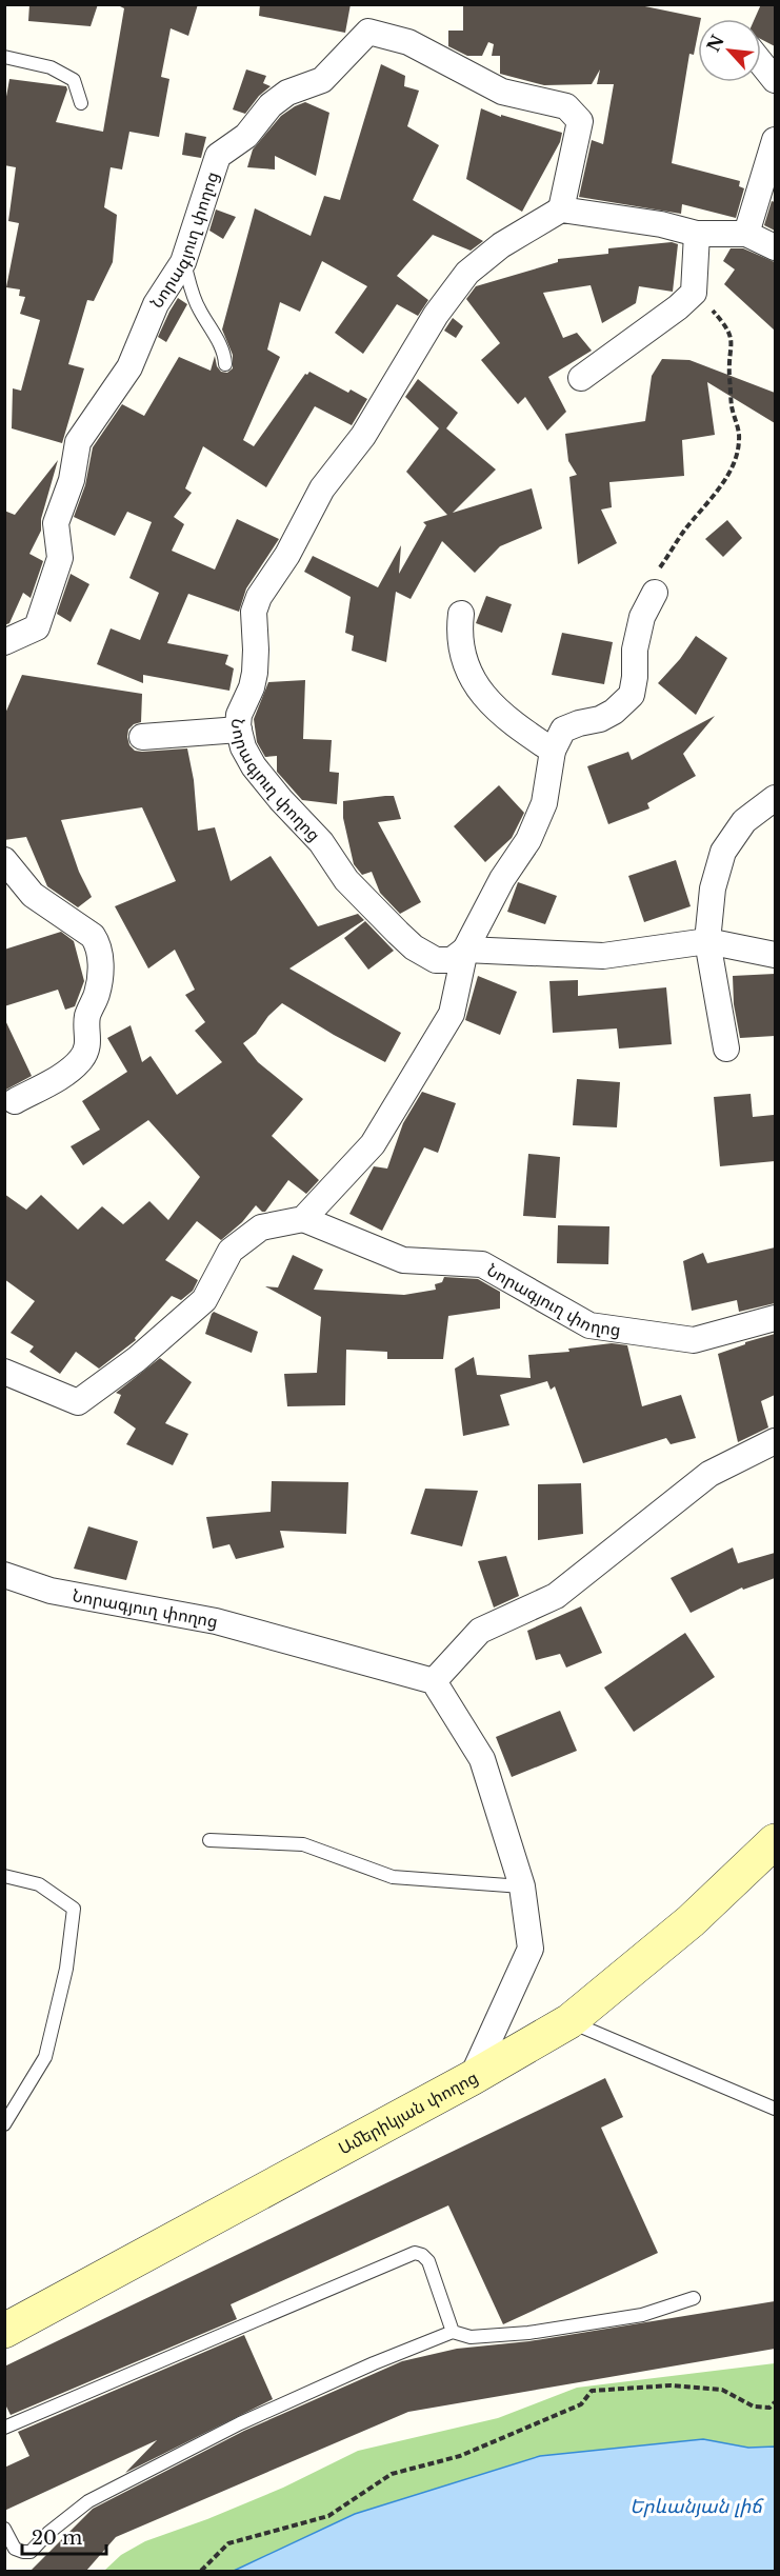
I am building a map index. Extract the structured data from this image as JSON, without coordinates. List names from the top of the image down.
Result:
{
  "streets": {
    "street": ["Նորագյուղ փողոց", "Ամերիկյան փողոց"]
  },
  "water": ["Երևանյան լիճ"],
  "scale_bar": "20 m",
  "north": "top left"
}
